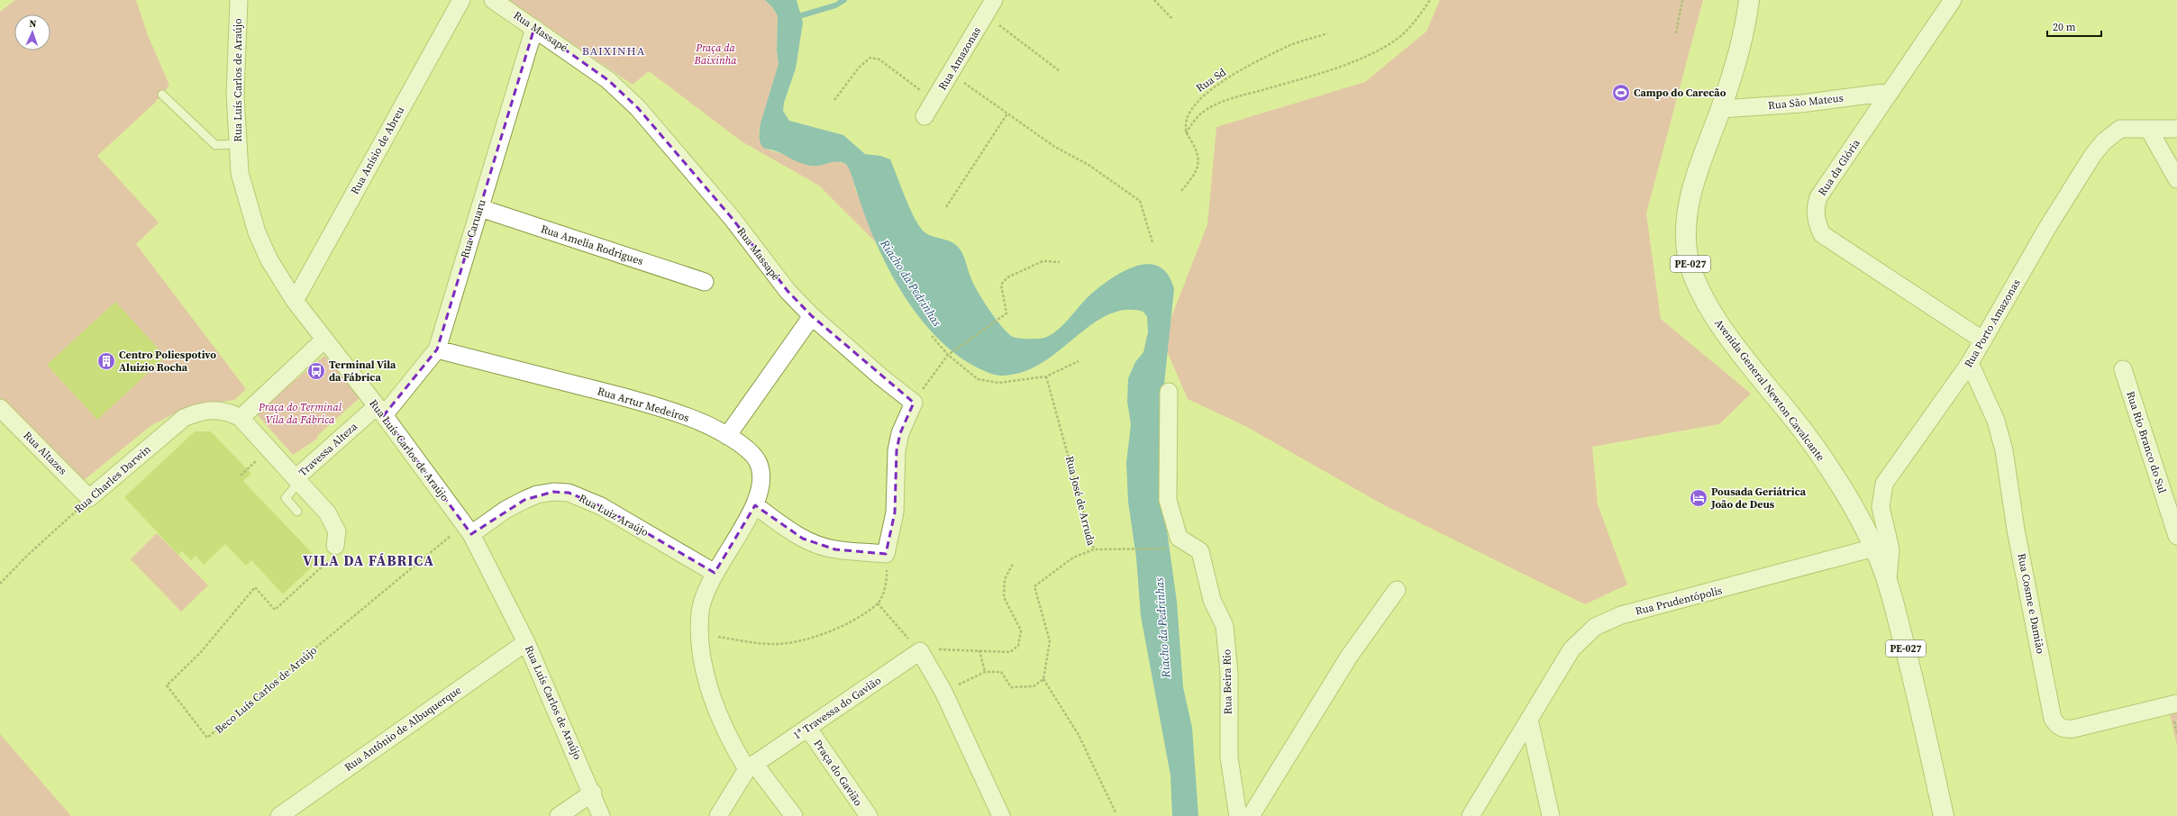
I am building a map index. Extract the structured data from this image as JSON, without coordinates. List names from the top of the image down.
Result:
{
  "streets": {
    "main road": ["PE-027", "Avenida General Newton Cavalcante"],
    "street": [
      "Rua Massapé",
      "Rua Amazonas",
      "Rua Luís Carlos de Araújo",
      "Rua São Mateus",
      "Rua Anísio de Abreu",
      "Rua da Glória",
      "Rua Caruaru",
      "Rua Amelia Rodrigues",
      "Rua Porto Amazonas",
      "Rua Artur Medeiros",
      "Rua Rio Branco do Sul",
      "Travessa Alteza",
      "Rua Altazes",
      "Rua Charles Darwin",
      "Rua Luiz Araújo",
      "Rua Prudentópolis",
      "Rua Cosme e Damião",
      "Rua Beira Rio",
      "1ª Travessa do Gavião",
      "Rua Antônio de Albuquerque",
      "Praça do Gavião"
    ],
    "path": ["Rua Sd", "Rua José de Arruda", "Beco Luís Carlos de Araújo"]
  },
  "crossings": [
    ["Rua Massapé", "Rua Caruaru"],
    ["Rua Luís Carlos de Araújo", "Rua Anísio de Abreu"],
    ["Rua Luís Carlos de Araújo", "Rua Caruaru"],
    ["Rua Luís Carlos de Araújo", "Travessa Alteza"],
    ["Rua Luís Carlos de Araújo", "Rua Luiz Araújo"],
    ["Rua Luís Carlos de Araújo", "Beco Luís Carlos de Araújo"],
    ["Rua Luís Carlos de Araújo", "Rua Antônio de Albuquerque"],
    ["Rua São Mateus", "Rua da Glória"],
    ["Rua São Mateus", "Avenida General Newton Cavalcante"],
    ["Rua da Glória", "Rua Porto Amazonas"],
    ["Rua Caruaru", "Rua Amelia Rodrigues"],
    ["Rua Caruaru", "Rua Artur Medeiros"],
    ["Rua Caruaru", "Travessa Alteza"],
    ["Rua Porto Amazonas", "Avenida General Newton Cavalcante"],
    ["Rua Porto Amazonas", "Rua Cosme e Damião"],
    ["Avenida General Newton Cavalcante", "Rua Prudentópolis"],
    ["Rua Artur Medeiros", "Rua Luiz Araújo"],
    ["Rua Artur Medeiros", "1ª Travessa do Gavião"],
    ["Travessa Alteza", "Rua Charles Darwin"],
    ["Rua Altazes", "Rua Charles Darwin"],
    ["Rua Luiz Araújo", "Beco Luís Carlos de Araújo"],
    ["1ª Travessa do Gavião", "Praça do Gavião"]
  ],
  "districts": ["BAIXINHA", "VILA DA FÁBRICA"],
  "water": ["Riacho da Pedrinhas"],
  "parks": ["Praça da Baixinha", "Praça do Terminal Vila da Fábrica"],
  "places": {
    "sports": ["Campo do Carecão"],
    "building": ["Centro Poliespotivo Aluizio Rocha"],
    "bus stop": ["Terminal Vila da Fábrica"],
    "hotel": ["Pousada Geriátrica João de Deus"]
  },
  "scale_bar": "20 m",
  "north": "top"
}
